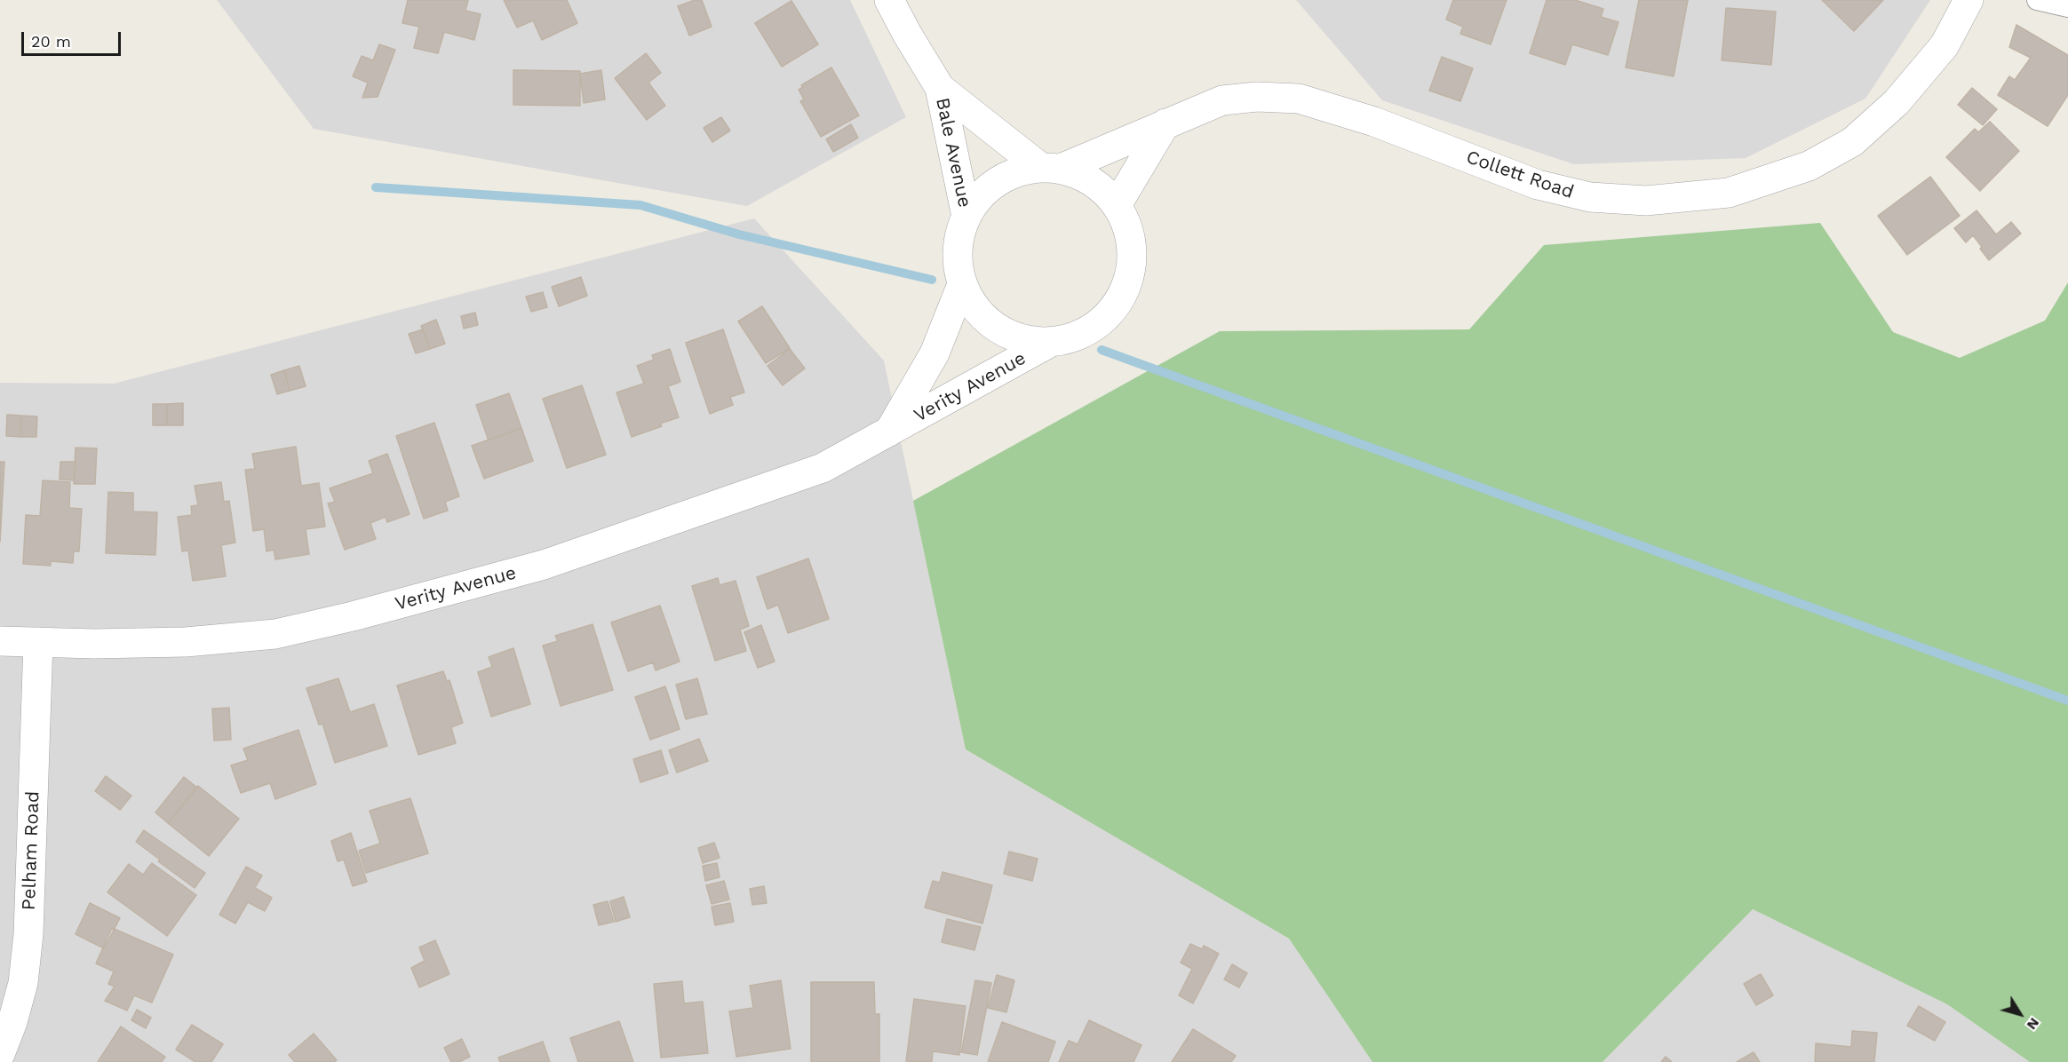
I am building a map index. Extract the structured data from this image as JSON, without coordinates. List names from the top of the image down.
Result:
{
  "streets": {
    "street": [
      "Bale Avenue",
      "Collett Road",
      "Verity Avenue",
      "Pelham Road"
    ]
  },
  "crossings": [
    ["Bale Avenue", "Collett Road"],
    ["Bale Avenue", "Verity Avenue"],
    ["Collett Road", "Verity Avenue"],
    ["Verity Avenue", "Pelham Road"]
  ],
  "scale_bar": "20 m",
  "north": "bottom right"
}
